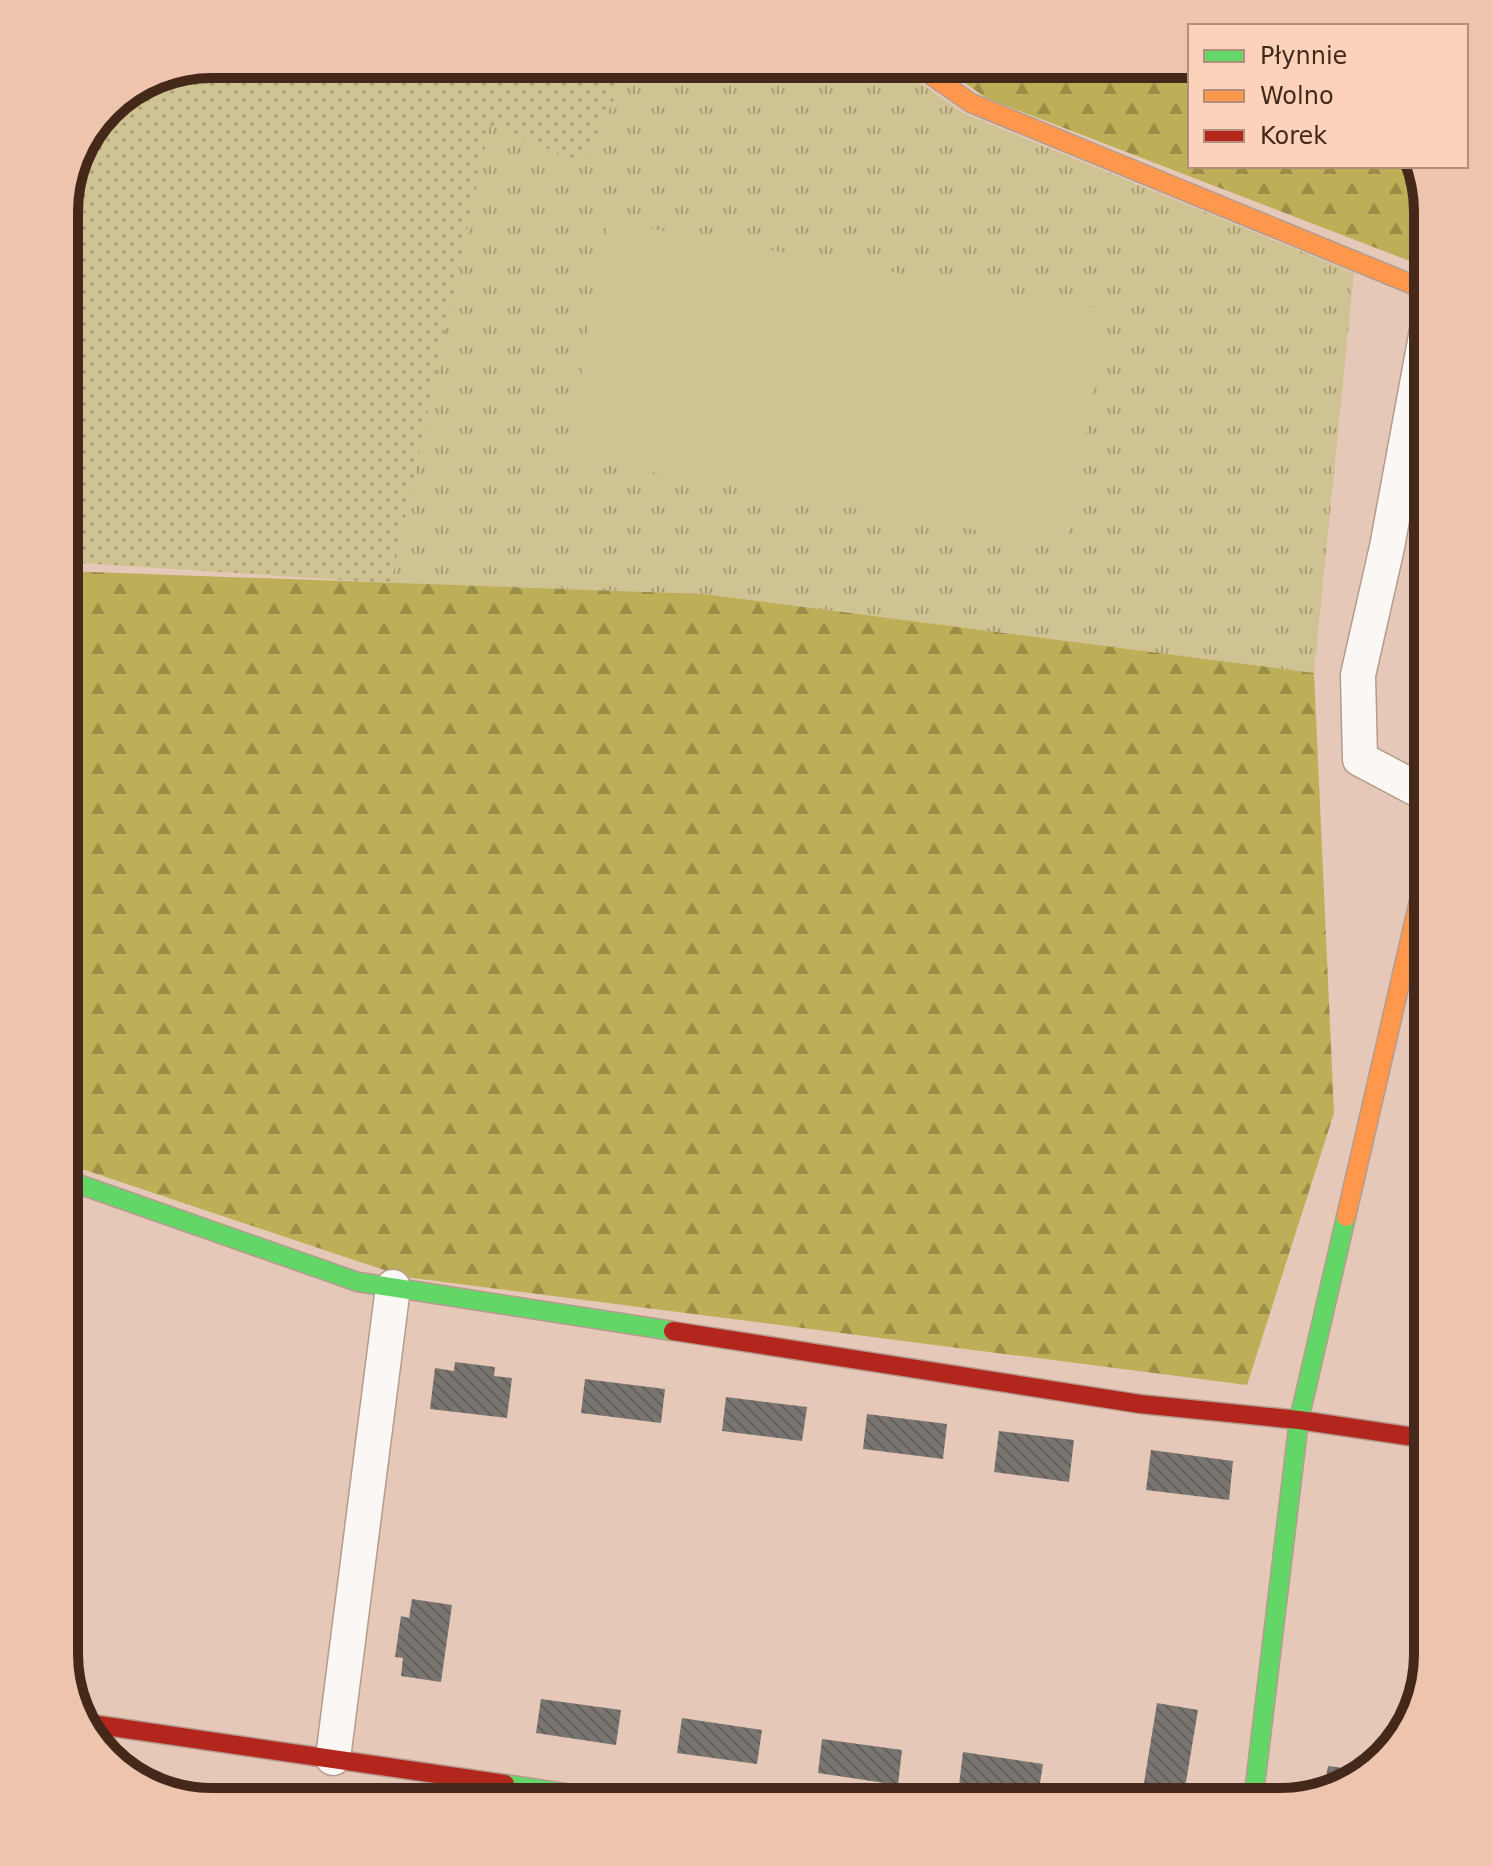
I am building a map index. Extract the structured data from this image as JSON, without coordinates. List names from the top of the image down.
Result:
{
  "legend": ["Płynnie", "Wolno", "Korek"]
}
